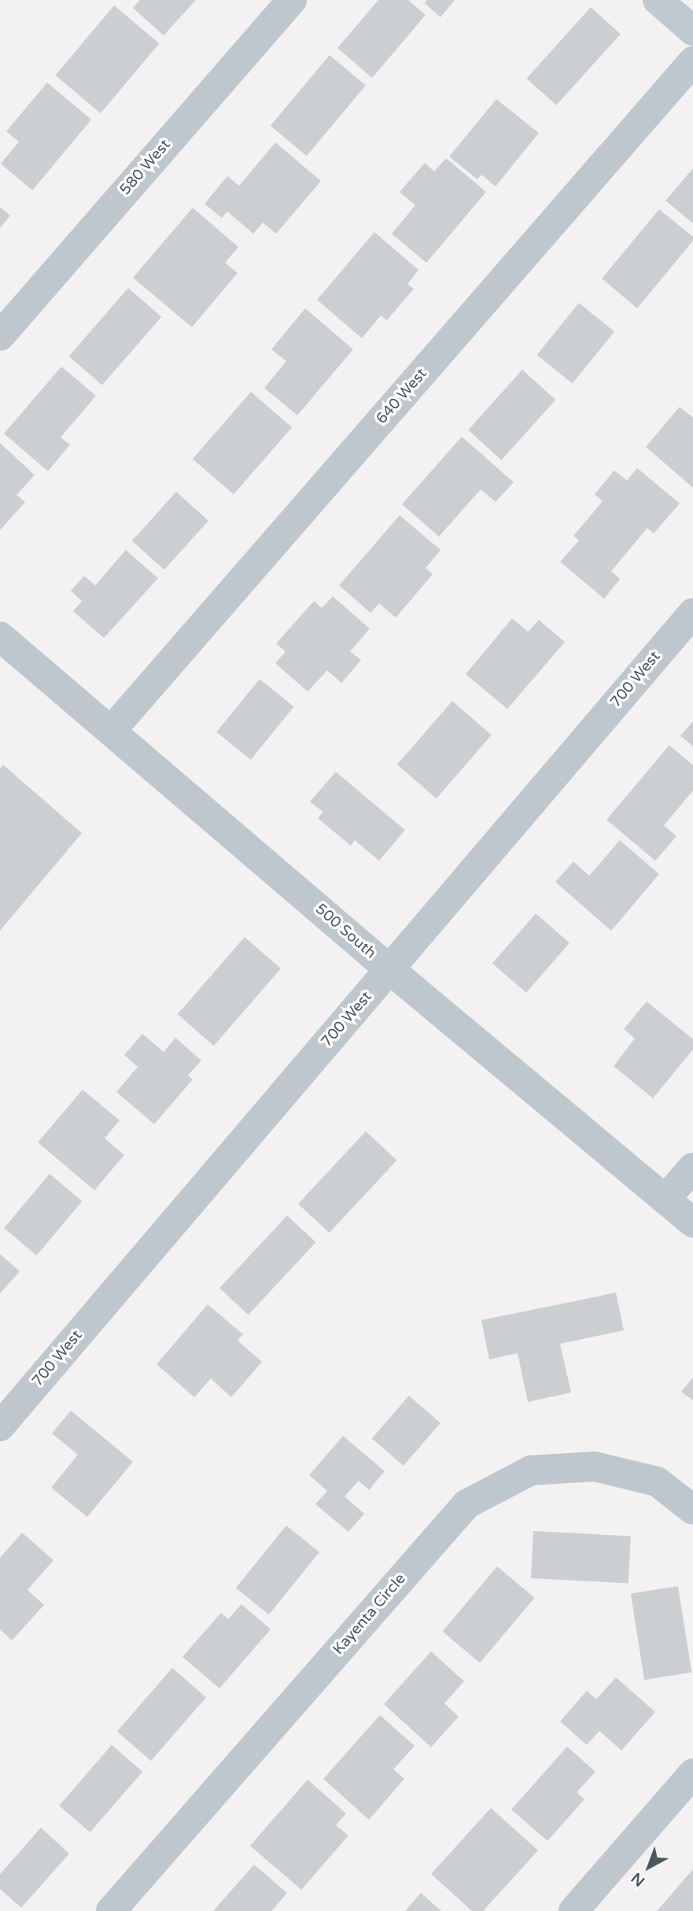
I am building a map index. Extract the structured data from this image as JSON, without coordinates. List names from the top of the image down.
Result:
{
  "streets": {
    "street": [
      "580 West",
      "640 West",
      "700 West",
      "500 South",
      "Kayenta Circle"
    ]
  },
  "crossings": [
    ["640 West", "500 South"],
    ["700 West", "500 South"]
  ],
  "north": "bottom left"
}
